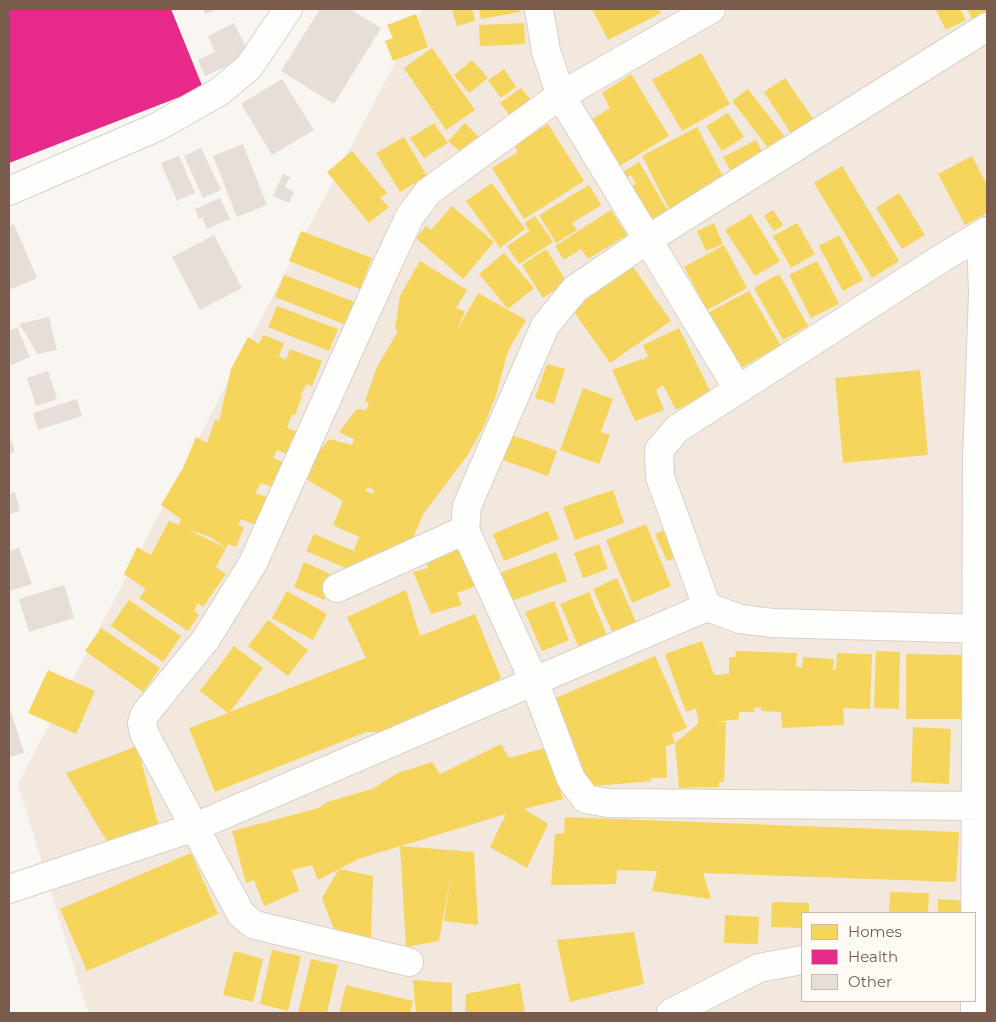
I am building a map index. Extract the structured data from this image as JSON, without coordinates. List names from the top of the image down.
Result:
{
  "legend": ["Homes", "Health", "Other"]
}
